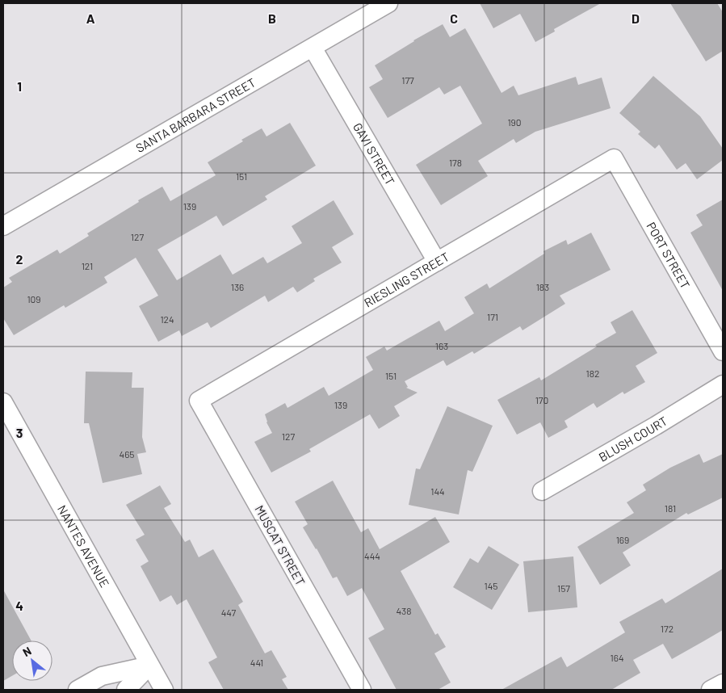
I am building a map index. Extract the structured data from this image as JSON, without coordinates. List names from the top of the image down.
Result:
{
  "streets": {
    "street": [
      "SANTA BARBARA STREET",
      "GAVI STREET",
      "PORT STREET",
      "RIESLING STREET",
      "BLUSH COURT",
      "MUSCAT STREET",
      "NANTES AVENUE"
    ]
  },
  "crossings": [
    ["SANTA BARBARA STREET", "GAVI STREET"],
    ["GAVI STREET", "RIESLING STREET"],
    ["PORT STREET", "RIESLING STREET"],
    ["RIESLING STREET", "MUSCAT STREET"]
  ],
  "house_numbers": [
    "177",
    "190",
    "178",
    "151",
    "139",
    "127",
    "121",
    "136",
    "183",
    "109",
    "171",
    "124",
    "163",
    "182",
    "151",
    "170",
    "139",
    "127",
    "465",
    "144",
    "181",
    "169",
    "444",
    "145",
    "157",
    "438",
    "447",
    "172",
    "164",
    "441"
  ],
  "north": "top left",
  "grid": {
    "columns": [
      "A",
      "B",
      "C",
      "D"
    ],
    "rows": [
      "1",
      "2",
      "3",
      "4"
    ]
  }
}
